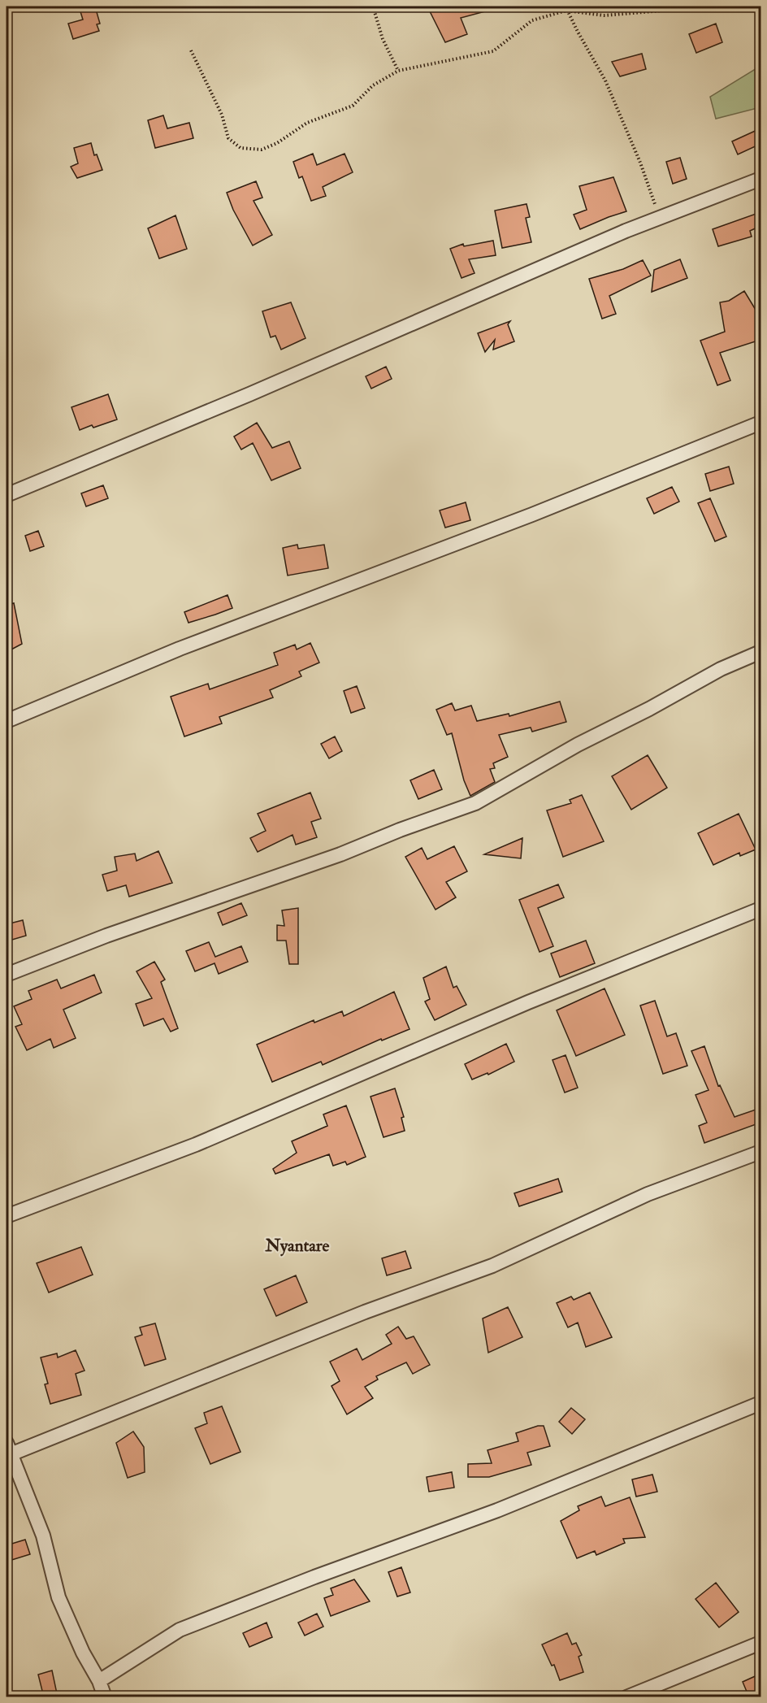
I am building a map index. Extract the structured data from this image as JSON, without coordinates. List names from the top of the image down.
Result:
{
  "districts": ["Nyantare"]
}
